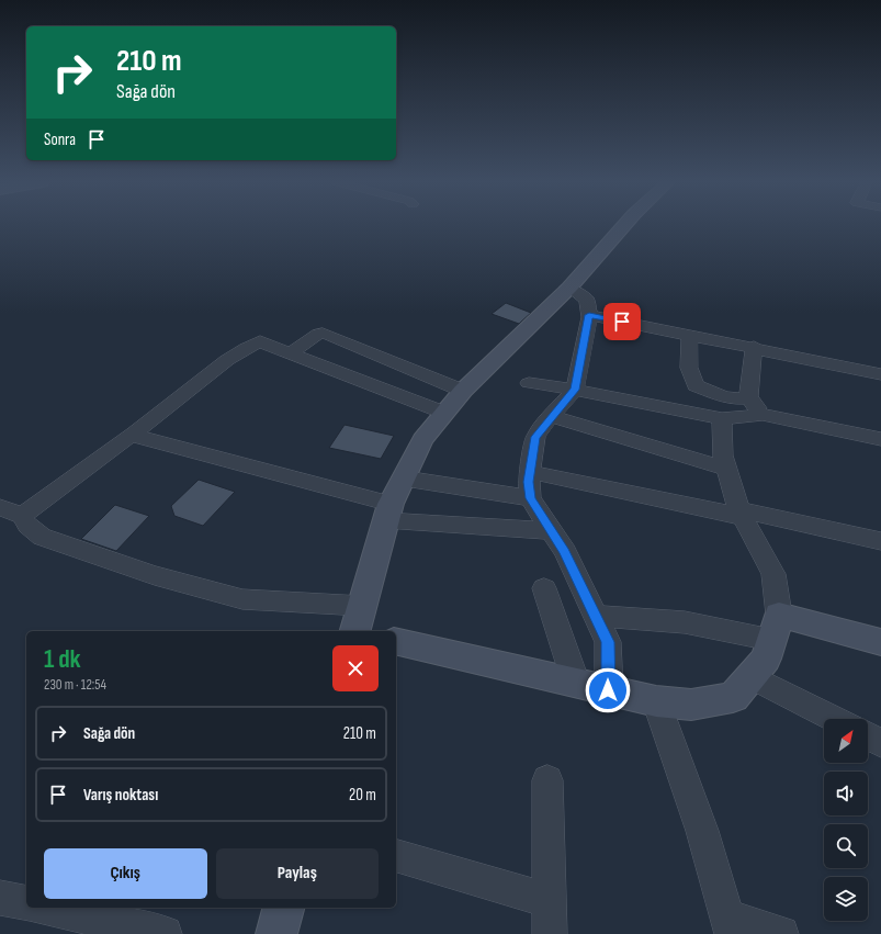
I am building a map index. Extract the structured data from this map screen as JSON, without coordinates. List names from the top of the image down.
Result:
{
  "north": "top right",
  "page": {
    "turn": ["210 m", "Sağa dön"],
    "then": "Sonra",
    "heading": ["1 dk", "230 m · 12:54"],
    "list": [
      {
        "name": "Sağa dön",
        "value": "210 m"
      },
      {
        "name": "Varış noktası",
        "value": "20 m"
      }
    ],
    "buttons": ["Çıkış", "Paylaş"]
  }
}
